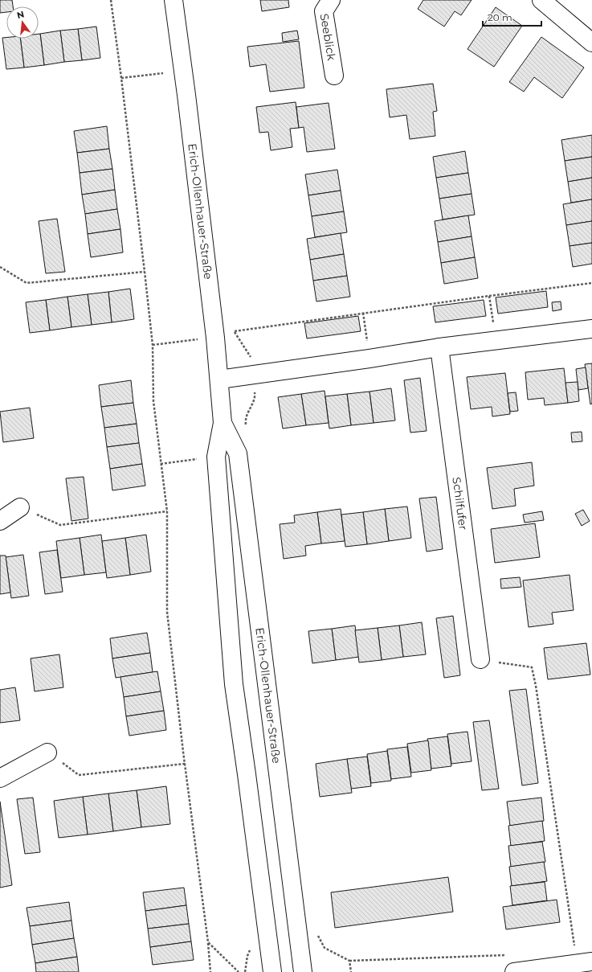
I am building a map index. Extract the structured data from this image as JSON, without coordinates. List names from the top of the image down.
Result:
{
  "streets": {
    "street": ["Seeblick", "Erich-Ollenhauer-Straße", "Schilfufer"]
  },
  "scale_bar": "20 m",
  "north": "top"
}
